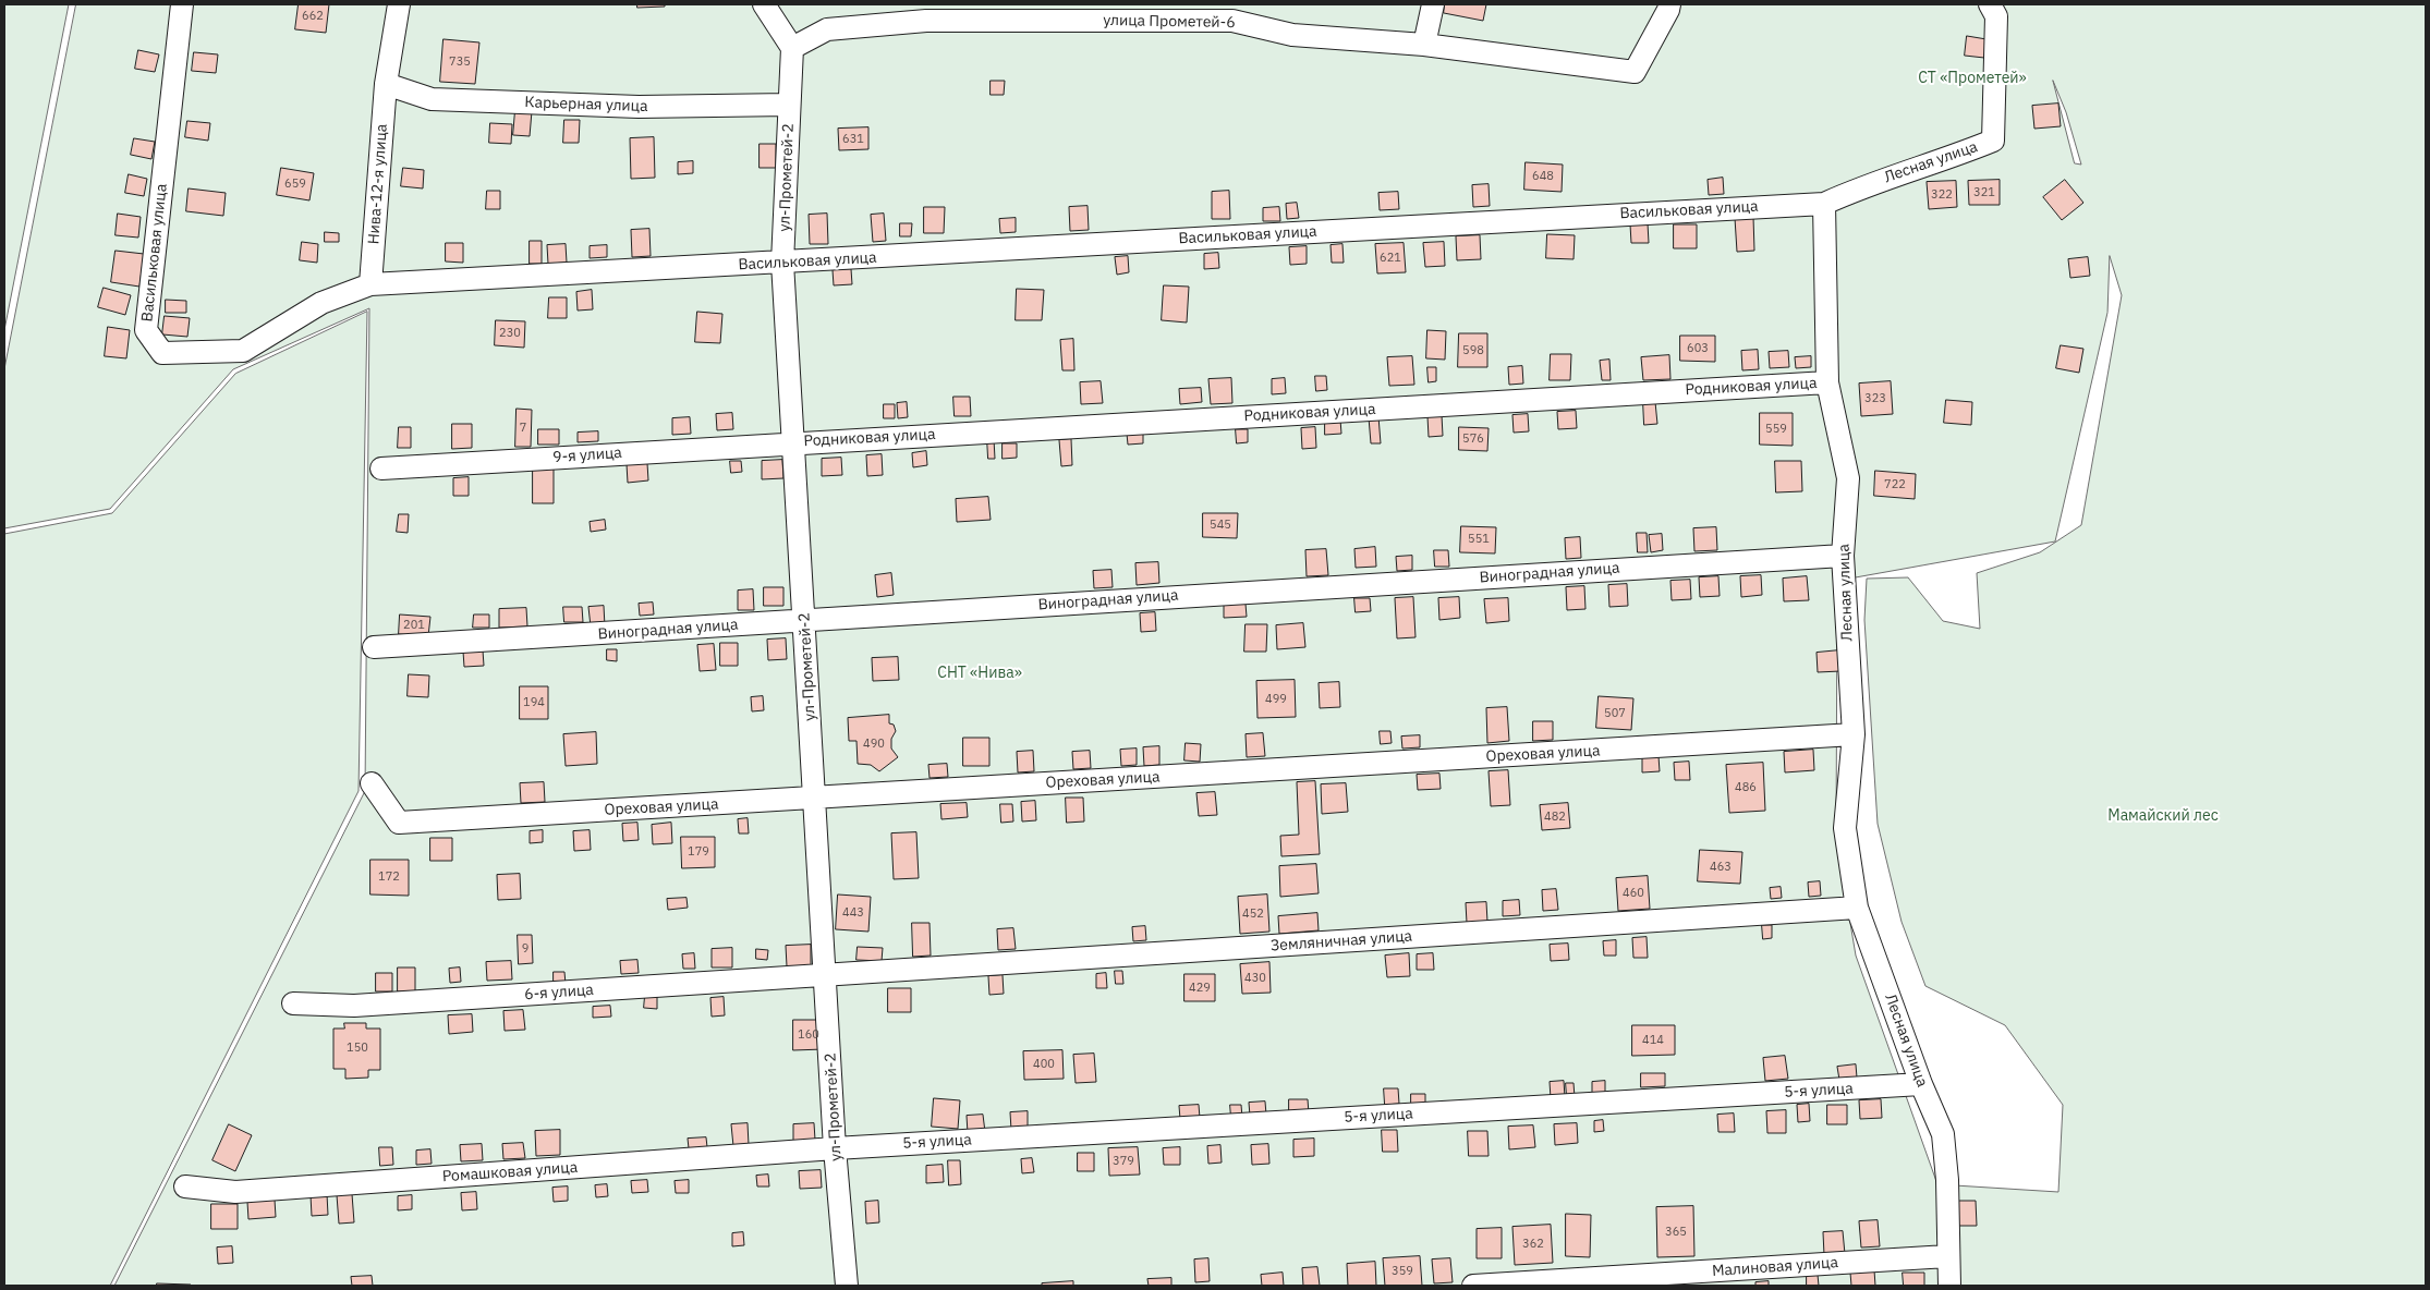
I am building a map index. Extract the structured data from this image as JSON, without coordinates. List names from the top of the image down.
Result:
{
  "streets": {
    "street": [
      "улица Прометей-6",
      "Карьерная улица",
      "Лесная улица",
      "ул-Прометей-2",
      "Нива-12-я улица",
      "Васильковая улица",
      "Родниковая улица",
      "9-я улица",
      "Виноградная улица",
      "Ореховая улица",
      "Земляничная улица",
      "6-я улица",
      "5-я улица",
      "Ромашковая улица",
      "Малиновая улица"
    ]
  },
  "crossings": [
    ["улица Прометей-6", "ул-Прометей-2"],
    ["Карьерная улица", "ул-Прометей-2"],
    ["Карьерная улица", "Нива-12-я улица"],
    ["Лесная улица", "Васильковая улица"],
    ["Лесная улица", "Родниковая улица"],
    ["Лесная улица", "Виноградная улица"],
    ["Лесная улица", "Ореховая улица"],
    ["Лесная улица", "Земляничная улица"],
    ["Лесная улица", "5-я улица"],
    ["Лесная улица", "Малиновая улица"],
    ["ул-Прометей-2", "Васильковая улица"],
    ["ул-Прометей-2", "Родниковая улица"],
    ["ул-Прометей-2", "9-я улица"],
    ["ул-Прометей-2", "Виноградная улица"],
    ["ул-Прометей-2", "Ореховая улица"],
    ["ул-Прометей-2", "Земляничная улица"],
    ["ул-Прометей-2", "6-я улица"],
    ["ул-Прометей-2", "5-я улица"],
    ["ул-Прометей-2", "Ромашковая улица"],
    ["Нива-12-я улица", "Васильковая улица"],
    ["Родниковая улица", "9-я улица"],
    ["Земляничная улица", "6-я улица"],
    ["5-я улица", "Ромашковая улица"]
  ],
  "parks": ["СТ «Прометей»", "СНТ «Нива»", "Мамайский лес"],
  "house_numbers": [
    "662",
    "735",
    "631",
    "648",
    "659",
    "321",
    "322",
    "621",
    "230",
    "603",
    "598",
    "323",
    "7",
    "559",
    "576",
    "722",
    "545",
    "551",
    "201",
    "499",
    "194",
    "507",
    "490",
    "486",
    "482",
    "179",
    "463",
    "172",
    "460",
    "443",
    "452",
    "9",
    "430",
    "429",
    "160",
    "414",
    "150",
    "400",
    "379",
    "365",
    "362",
    "359"
  ]
}
